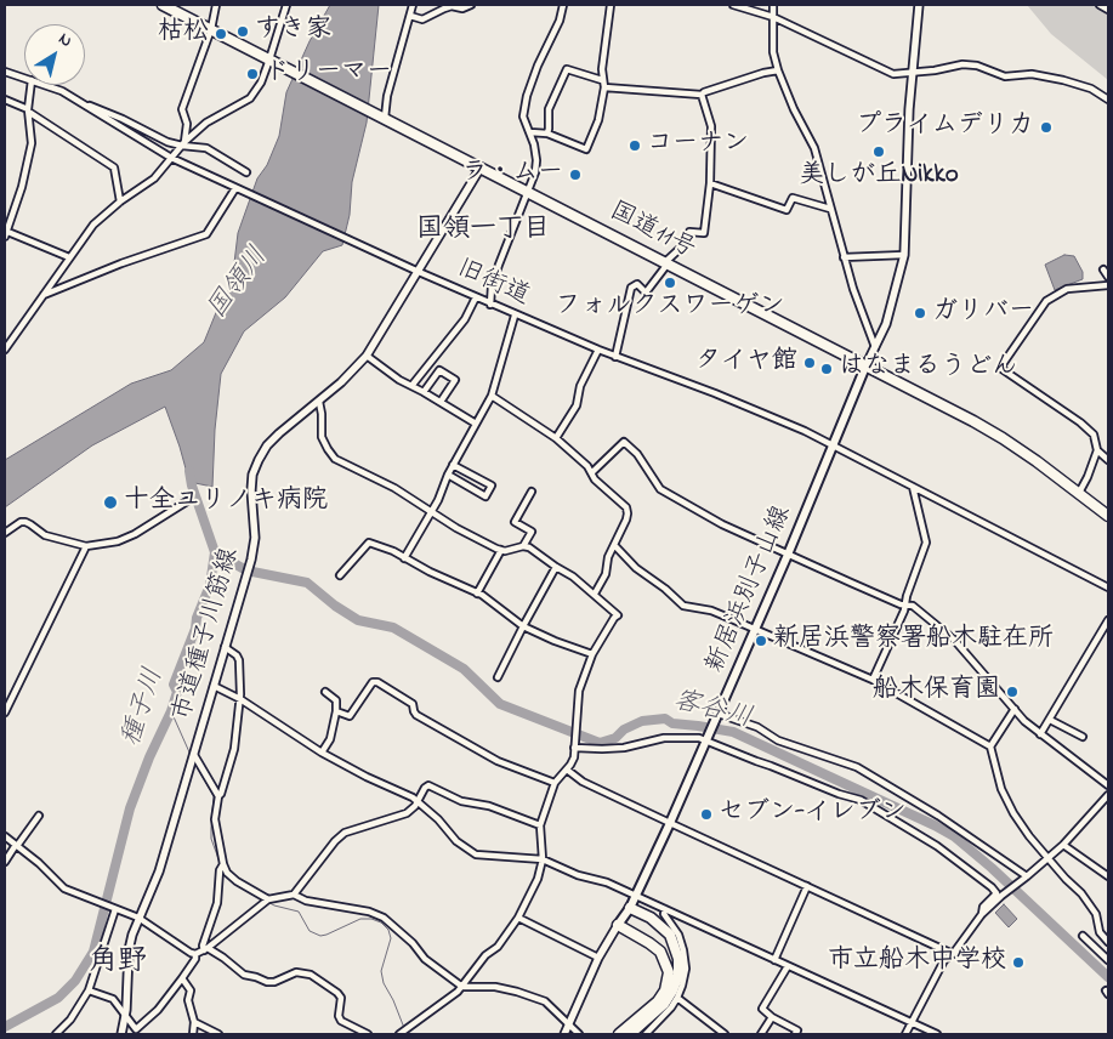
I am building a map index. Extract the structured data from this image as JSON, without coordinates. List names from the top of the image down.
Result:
{
  "streets": {
    "highway": ["国道11号"],
    "main road": ["新居浜別子山線"],
    "street": ["旧街道", "市道種子川筋線"]
  },
  "crossings": [
    ["国道11号", "新居浜別子山線"],
    ["国道11号", "市道種子川筋線"],
    ["旧街道", "新居浜別子山線"],
    ["旧街道", "市道種子川筋線"]
  ],
  "districts": ["国領一丁目", "角野"],
  "water": ["国領川", "種子川", "客谷川"],
  "places": [
    "すき家",
    "枯松",
    "ドリーマー",
    "プライムデリカ",
    "コーナン",
    "美しが丘Nikko",
    "ラ・ムー",
    "フォルクスワーゲン",
    "ガリバー",
    "タイヤ館",
    "はなまるうどん",
    "十全ユリノキ病院",
    "新居浜警察署船木駐在所",
    "船木保育園",
    "セブン-イレブン",
    "市立船木中学校"
  ],
  "north": "top right"
}
